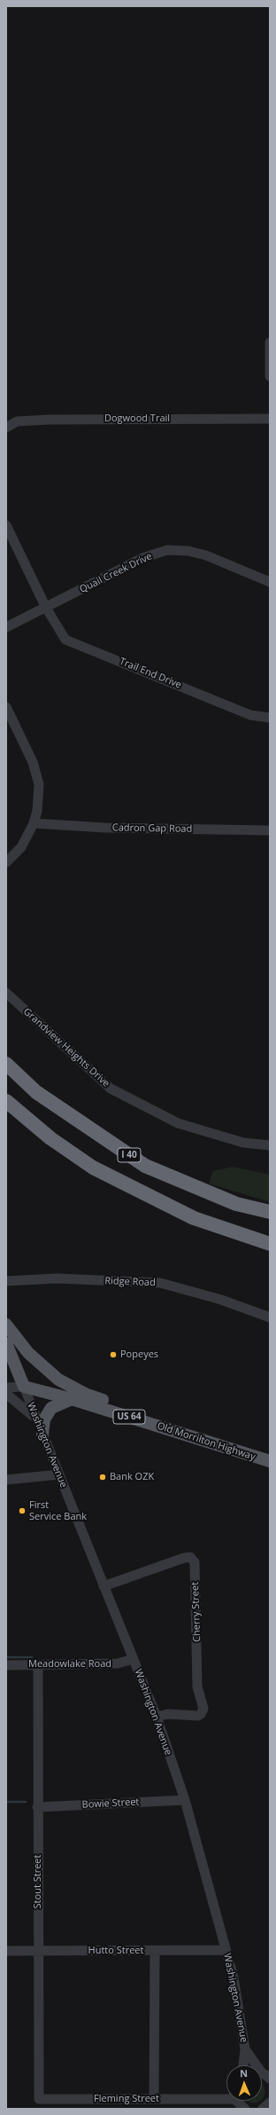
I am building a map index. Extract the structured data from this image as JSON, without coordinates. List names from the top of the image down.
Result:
{
  "streets": {
    "highway": ["I 40"],
    "main road": ["US 64", "Old Morrilton Highway"],
    "street": [
      "Dogwood Trail",
      "Quail Creek Drive",
      "Trail End Drive",
      "Cadron Gap Road",
      "Grandview Heights Drive",
      "Ridge Road",
      "Washington Avenue",
      "Cherry Street",
      "Meadowlake Road",
      "Bowie Street",
      "Stout Street",
      "Hutto Street",
      "Fleming Street"
    ]
  },
  "crossings": [
    ["Quail Creek Drive", "Trail End Drive"],
    ["Old Morrilton Highway", "Washington Avenue"],
    ["Washington Avenue", "Cherry Street"],
    ["Washington Avenue", "Meadowlake Road"],
    ["Washington Avenue", "Bowie Street"],
    ["Washington Avenue", "Hutto Street"],
    ["Meadowlake Road", "Stout Street"],
    ["Bowie Street", "Stout Street"],
    ["Stout Street", "Hutto Street"],
    ["Stout Street", "Fleming Street"]
  ],
  "places": ["Popeyes", "Bank OZK", "First Service Bank"],
  "north": "top"
}
